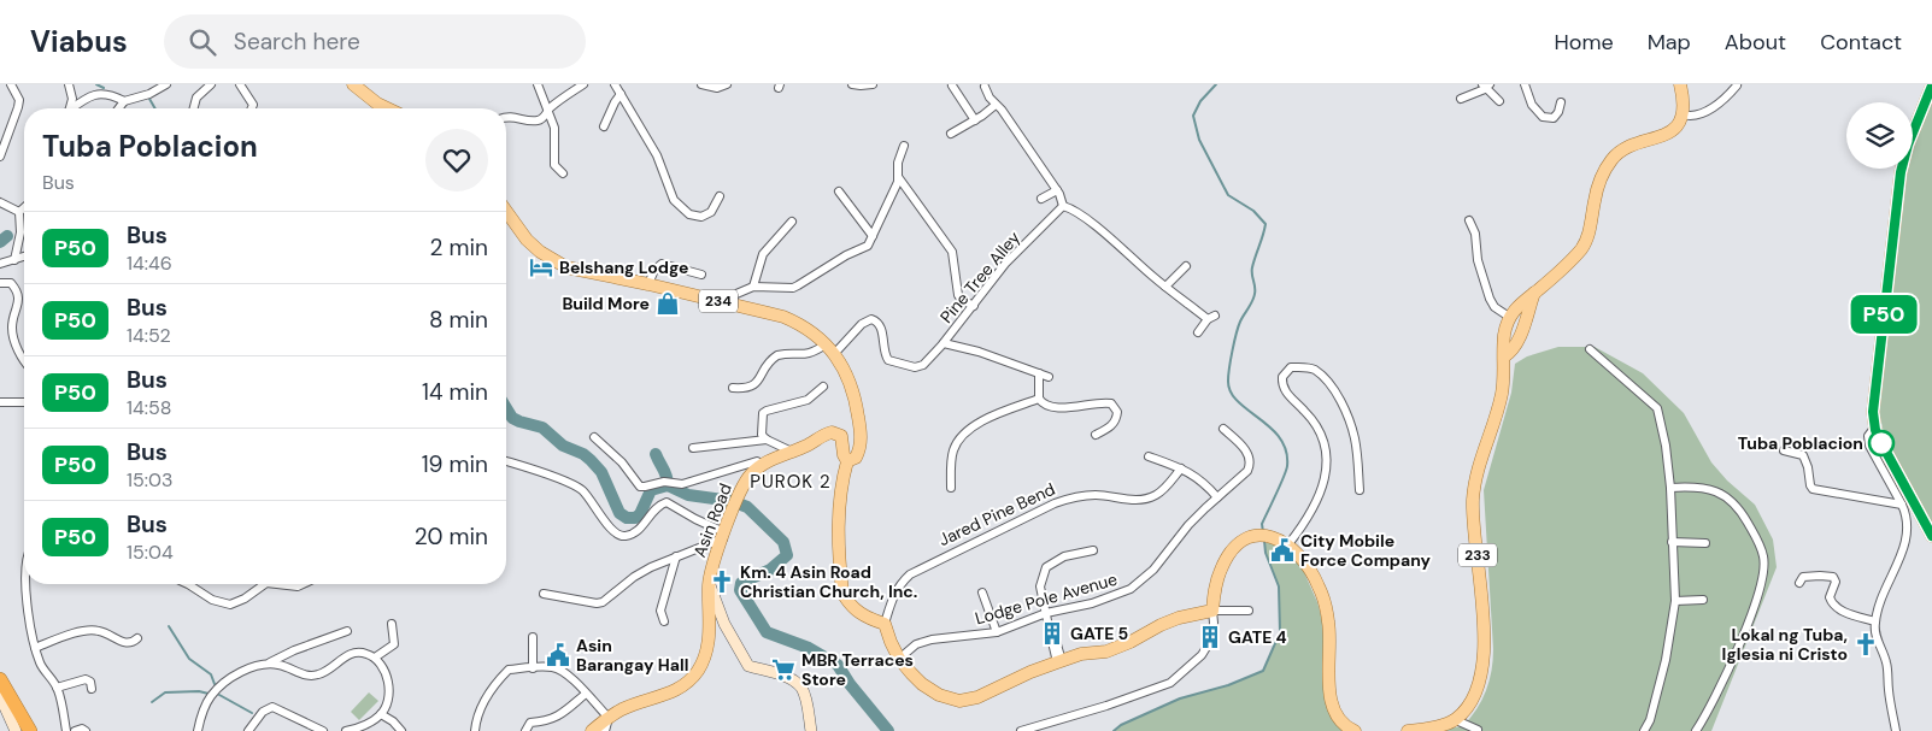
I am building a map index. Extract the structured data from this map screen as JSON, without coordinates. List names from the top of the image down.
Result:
{
  "streets": {
    "main road": ["234", "Asin Road", "233"],
    "street": ["Pine Tree Alley", "Jared Pine Bend", "Lodge Pole Avenue"]
  },
  "crossings": [
    ["Pine Tree Alley", "234"],
    ["234", "Asin Road"]
  ],
  "districts": ["PUROK 2"],
  "places": {
    "hotel": ["Belshang Lodge"],
    "shop": ["Build More"],
    "other": ["Tuba Poblacion"],
    "public building": ["City Mobile Force Company", "Asin Barangay Hall"],
    "church": ["Km. 4 Asin Road Christian Church, Inc.", "Lokal ng Tuba, Iglesia ni Cristo"],
    "building": ["GATE 5", "GATE 4"],
    "supermarket": ["MBR Terraces Store"]
  },
  "lines": ["bus line P50"],
  "page": {
    "header": "Viabus",
    "search": "Search here",
    "nav": [
      "Home",
      "Map",
      "About",
      "Contact"
    ],
    "on_map": "P50",
    "heading": ["Tuba Poblacion", "Bus"],
    "list": [
      {
        "mark": "P50",
        "name": "Bus",
        "note": "14:46",
        "value": "2 min"
      },
      {
        "mark": "P50",
        "name": "Bus",
        "note": "14:52",
        "value": "8 min"
      },
      {
        "mark": "P50",
        "name": "Bus",
        "note": "14:58",
        "value": "14 min"
      },
      {
        "mark": "P50",
        "name": "Bus",
        "note": "15:03",
        "value": "19 min"
      },
      {
        "mark": "P50",
        "name": "Bus",
        "note": "15:04",
        "value": "20 min"
      }
    ]
  }
}
